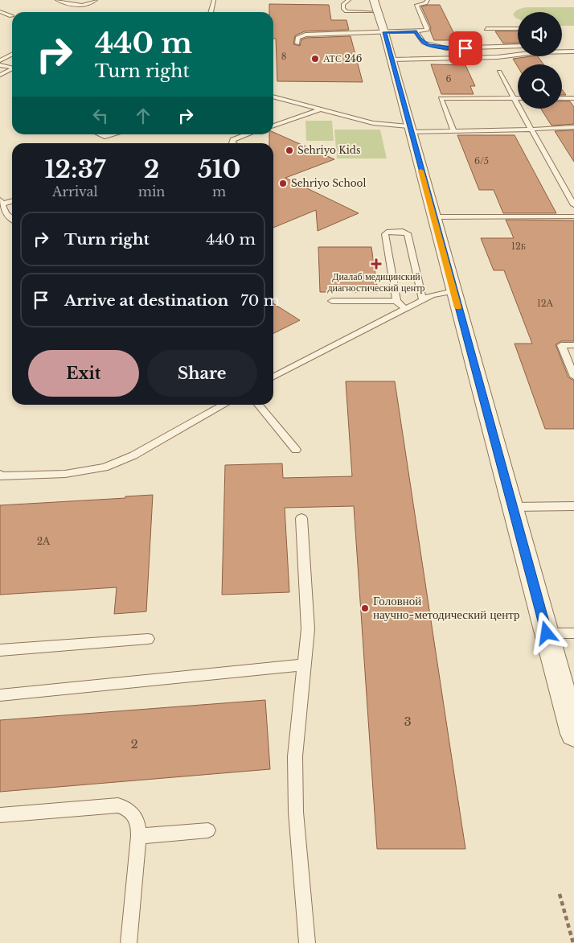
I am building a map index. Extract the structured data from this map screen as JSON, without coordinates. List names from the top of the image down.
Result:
{
  "places": {
    "other": [
      "АТС 246",
      "Sehriyo Kids",
      "Sehriyo School",
      "Головной научно-методический центр"
    ],
    "health": ["Диалаб медицинский диагностический центр"]
  },
  "house_numbers": [
    "8",
    "6",
    "6/5",
    "12Б",
    "12A",
    "2A",
    "3",
    "2"
  ],
  "page": {
    "turn": ["440 m", "Turn right"],
    "eta": [
      "12:37",
      "Arrival",
      "2",
      "min",
      "510",
      "m"
    ],
    "list": [
      {
        "name": "Turn right",
        "value": "440 m"
      },
      {
        "name": "Arrive at destination",
        "value": "70 m"
      }
    ],
    "buttons": ["Exit", "Share"]
  }
}
